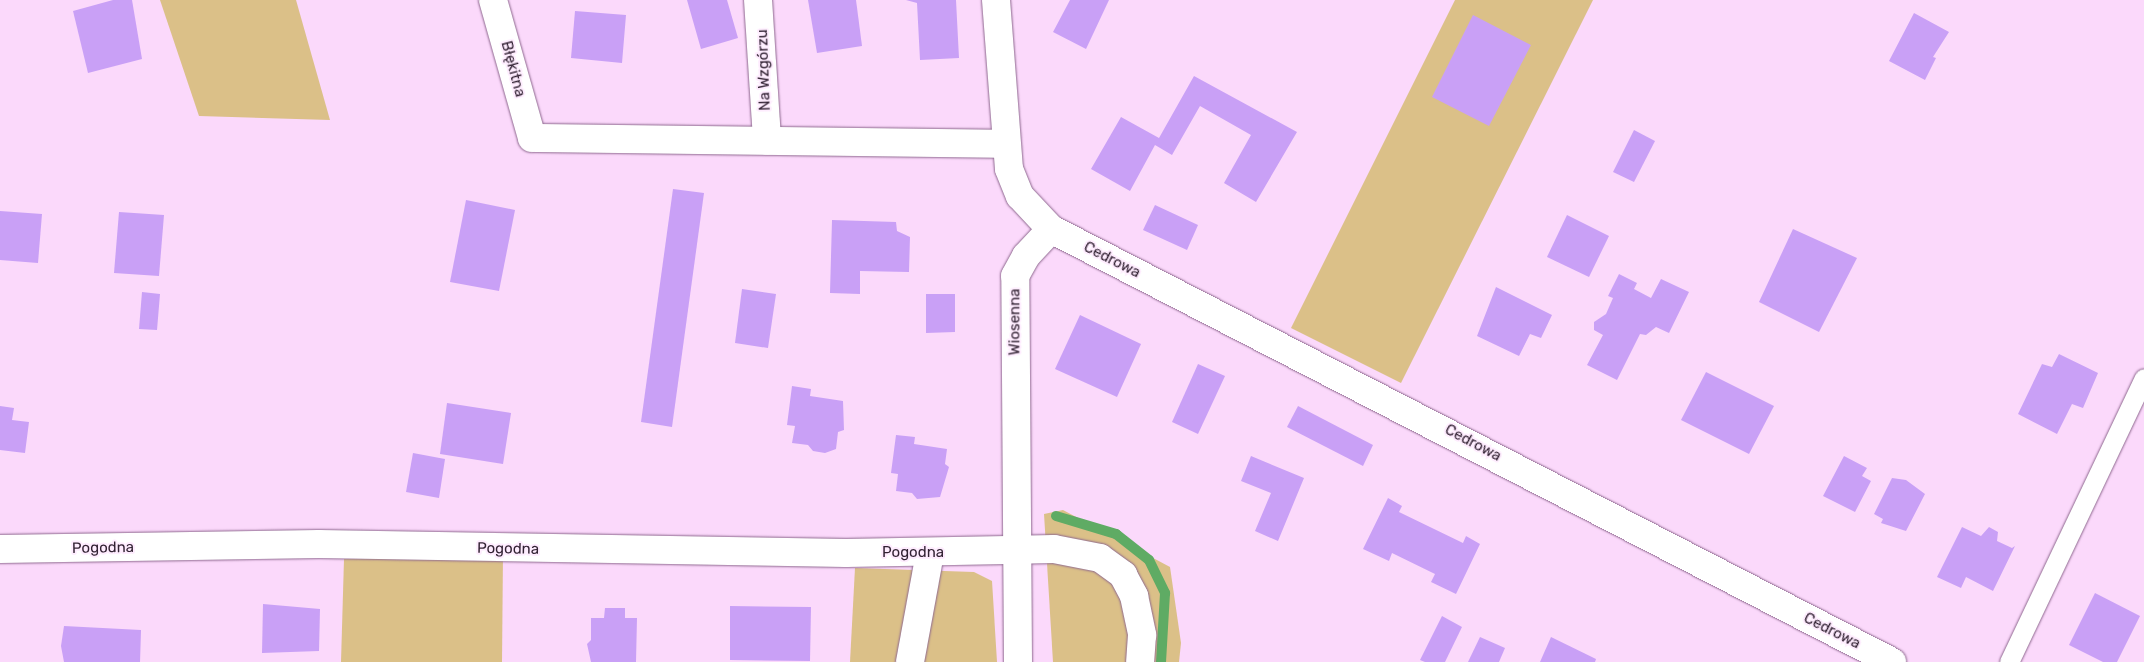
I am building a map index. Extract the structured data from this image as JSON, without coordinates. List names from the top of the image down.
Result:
{
  "streets": {
    "street": [
      "Błękitna",
      "Na Wzgórzu",
      "Cedrowa",
      "Wiosenna",
      "Pogodna"
    ]
  },
  "crossings": [
    ["Błękitna", "Na Wzgórzu"],
    ["Cedrowa", "Wiosenna"],
    ["Wiosenna", "Pogodna"]
  ]
}
